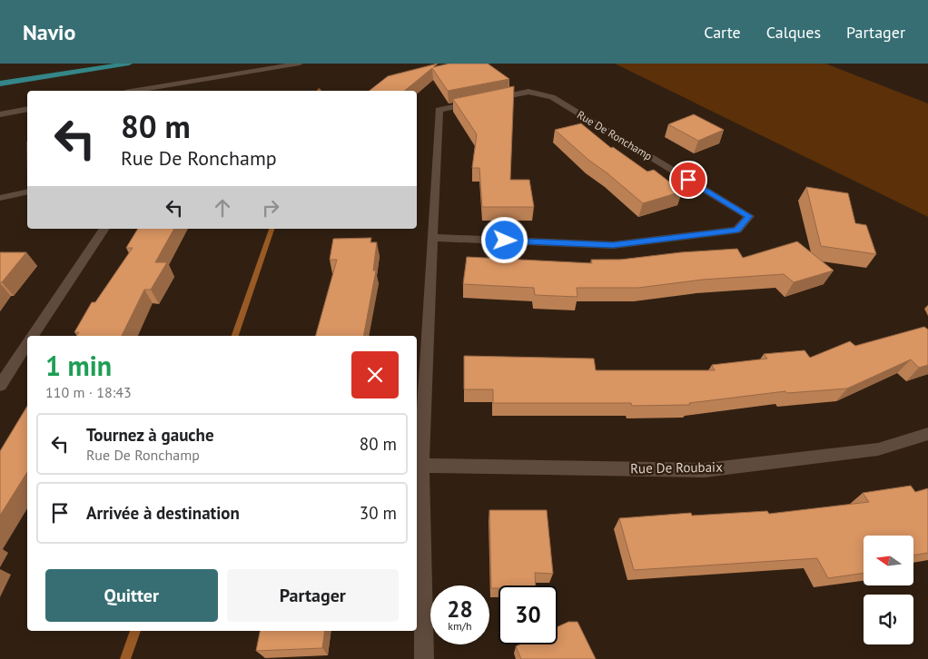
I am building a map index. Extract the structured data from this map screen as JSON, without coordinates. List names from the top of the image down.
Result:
{
  "streets": {
    "street": ["Rue De Ronchamp", "Rue De Roubaix"]
  },
  "crossings": [
    ["Rue De Ronchamp", "Rue De Roubaix"]
  ],
  "north": "left",
  "page": {
    "header": "Navio",
    "nav": ["Carte", "Calques", "Partager"],
    "turn": ["80 m", "Rue De Ronchamp"],
    "heading": ["1 min", "110 m · 18:43"],
    "list": [
      {
        "name": "Tournez à gauche",
        "note": "Rue De Ronchamp",
        "value": "80 m"
      },
      {
        "name": "Arrivée à destination",
        "value": "30 m"
      }
    ],
    "buttons": ["Quitter", "Partager"],
    "speed": "28 km/h",
    "limit": "30"
  }
}
